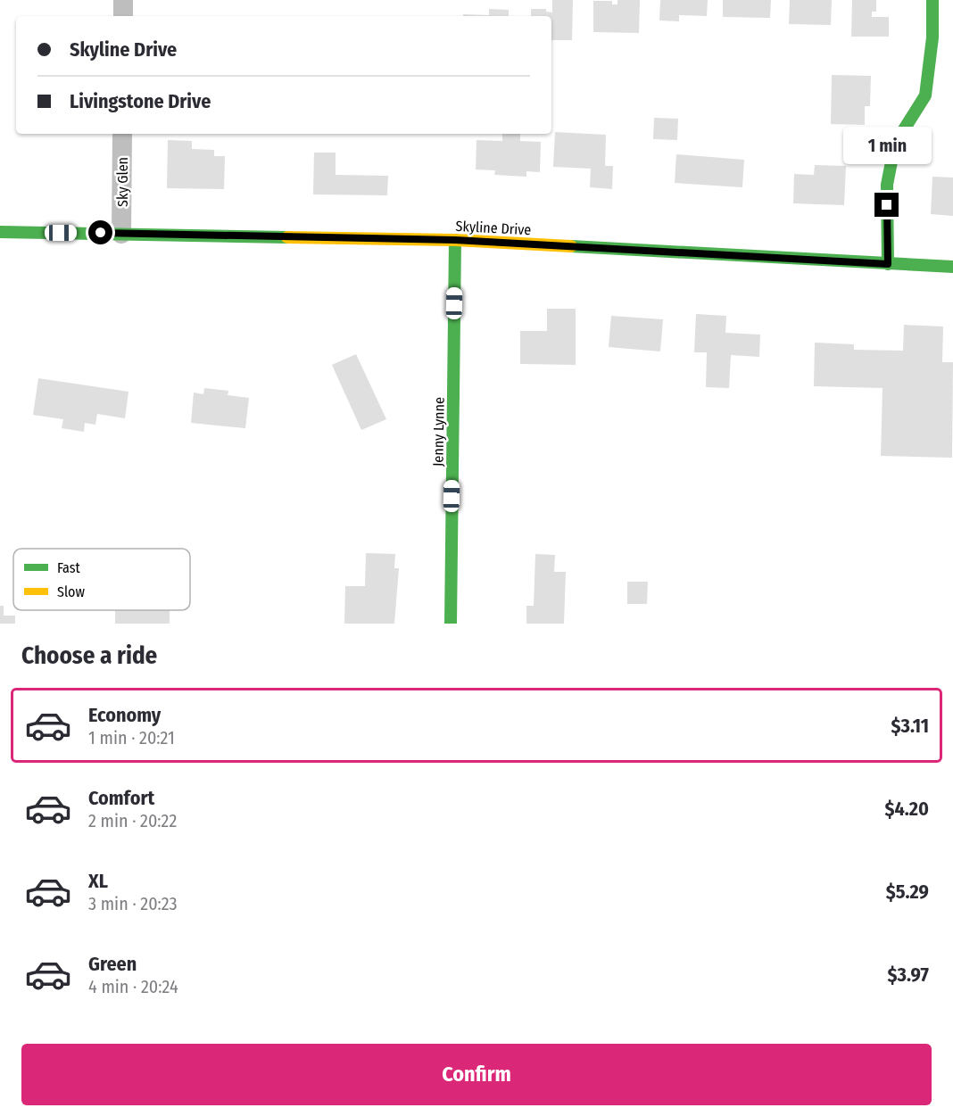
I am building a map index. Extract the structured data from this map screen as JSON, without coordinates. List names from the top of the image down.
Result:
{
  "streets": {
    "street": ["Sky Glen", "Skyline Drive", "Jenny Lynne"]
  },
  "crossings": [
    ["Sky Glen", "Skyline Drive"],
    ["Skyline Drive", "Jenny Lynne"]
  ],
  "legend": ["Fast", "Slow"],
  "page": {
    "banner": ["Skyline Drive", "Livingstone Drive"],
    "bubble": "1 min",
    "heading": "Choose a ride",
    "list": [
      {
        "name": "Economy",
        "note": "1 min · 20:21",
        "value": "$3.11"
      },
      {
        "name": "Comfort",
        "note": "2 min · 20:22",
        "value": "$4.20"
      },
      {
        "name": "XL",
        "note": "3 min · 20:23",
        "value": "$5.29"
      },
      {
        "name": "Green",
        "note": "4 min · 20:24",
        "value": "$3.97"
      }
    ],
    "buttons": "Confirm"
  }
}
